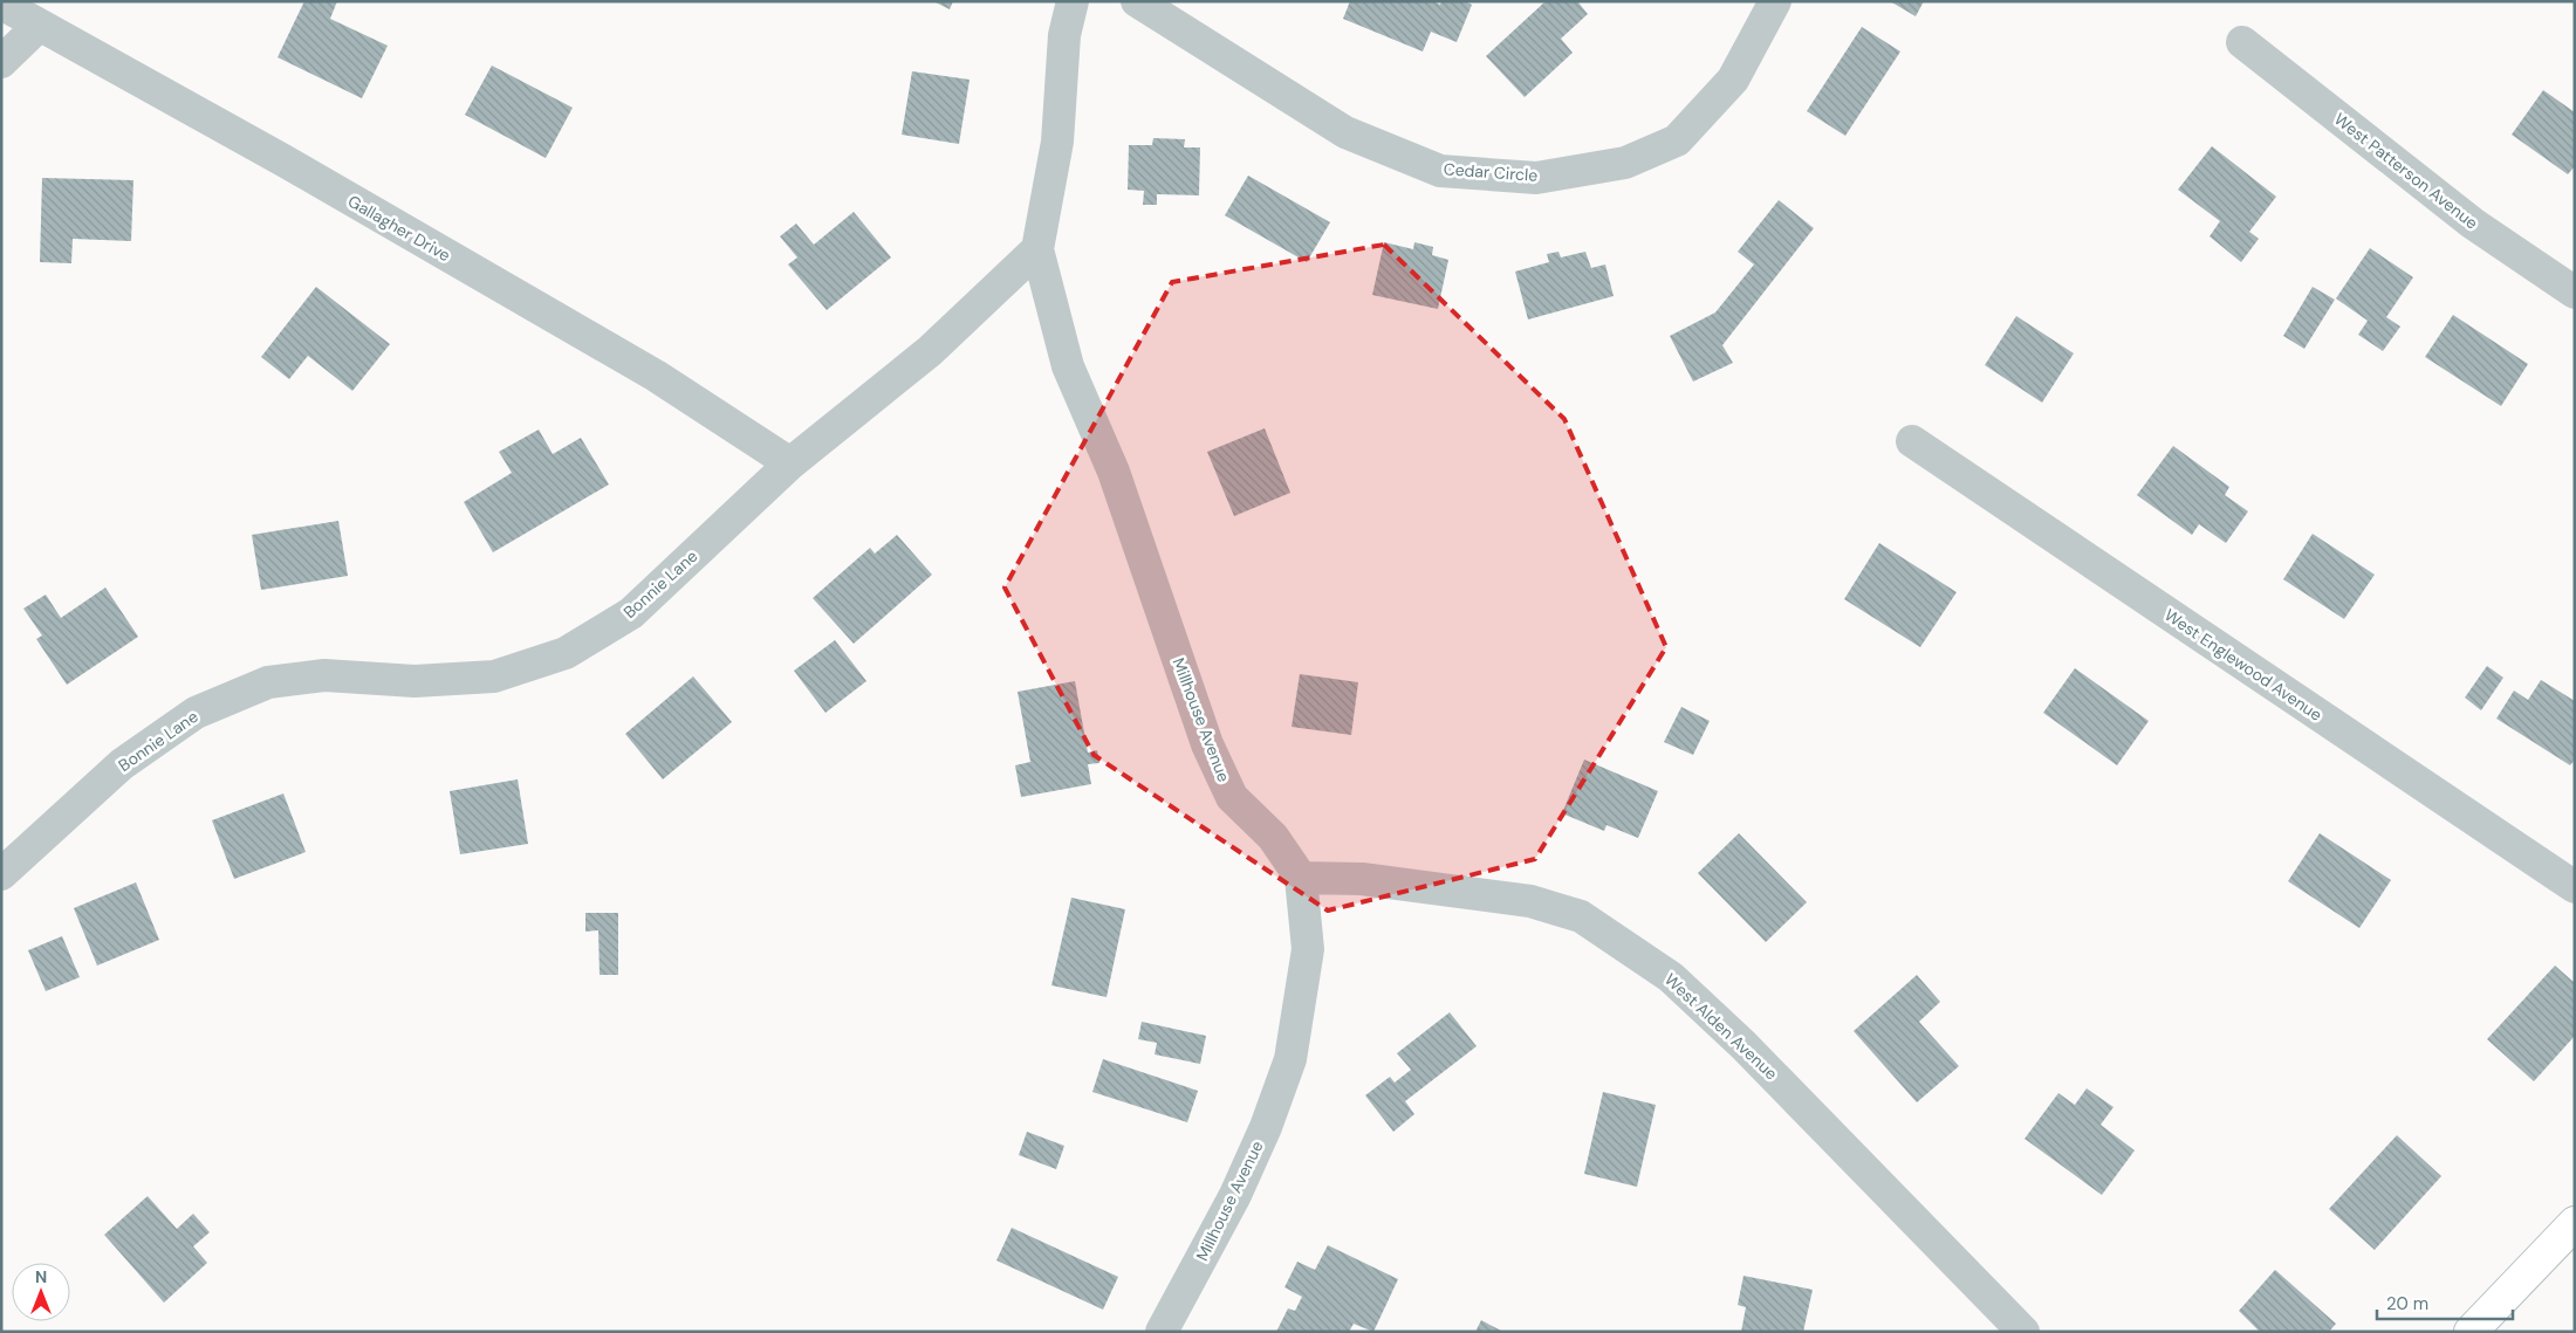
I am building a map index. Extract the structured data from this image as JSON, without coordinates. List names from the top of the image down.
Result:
{
  "streets": {
    "street": [
      "West Patterson Avenue",
      "Cedar Circle",
      "Gallagher Drive",
      "Bonnie Lane",
      "West Englewood Avenue",
      "Millhouse Avenue",
      "West Alden Avenue"
    ]
  },
  "crossings": [
    ["Gallagher Drive", "Bonnie Lane"],
    ["Bonnie Lane", "Millhouse Avenue"],
    ["Millhouse Avenue", "West Alden Avenue"]
  ],
  "scale_bar": "20 m",
  "north": "top"
}
